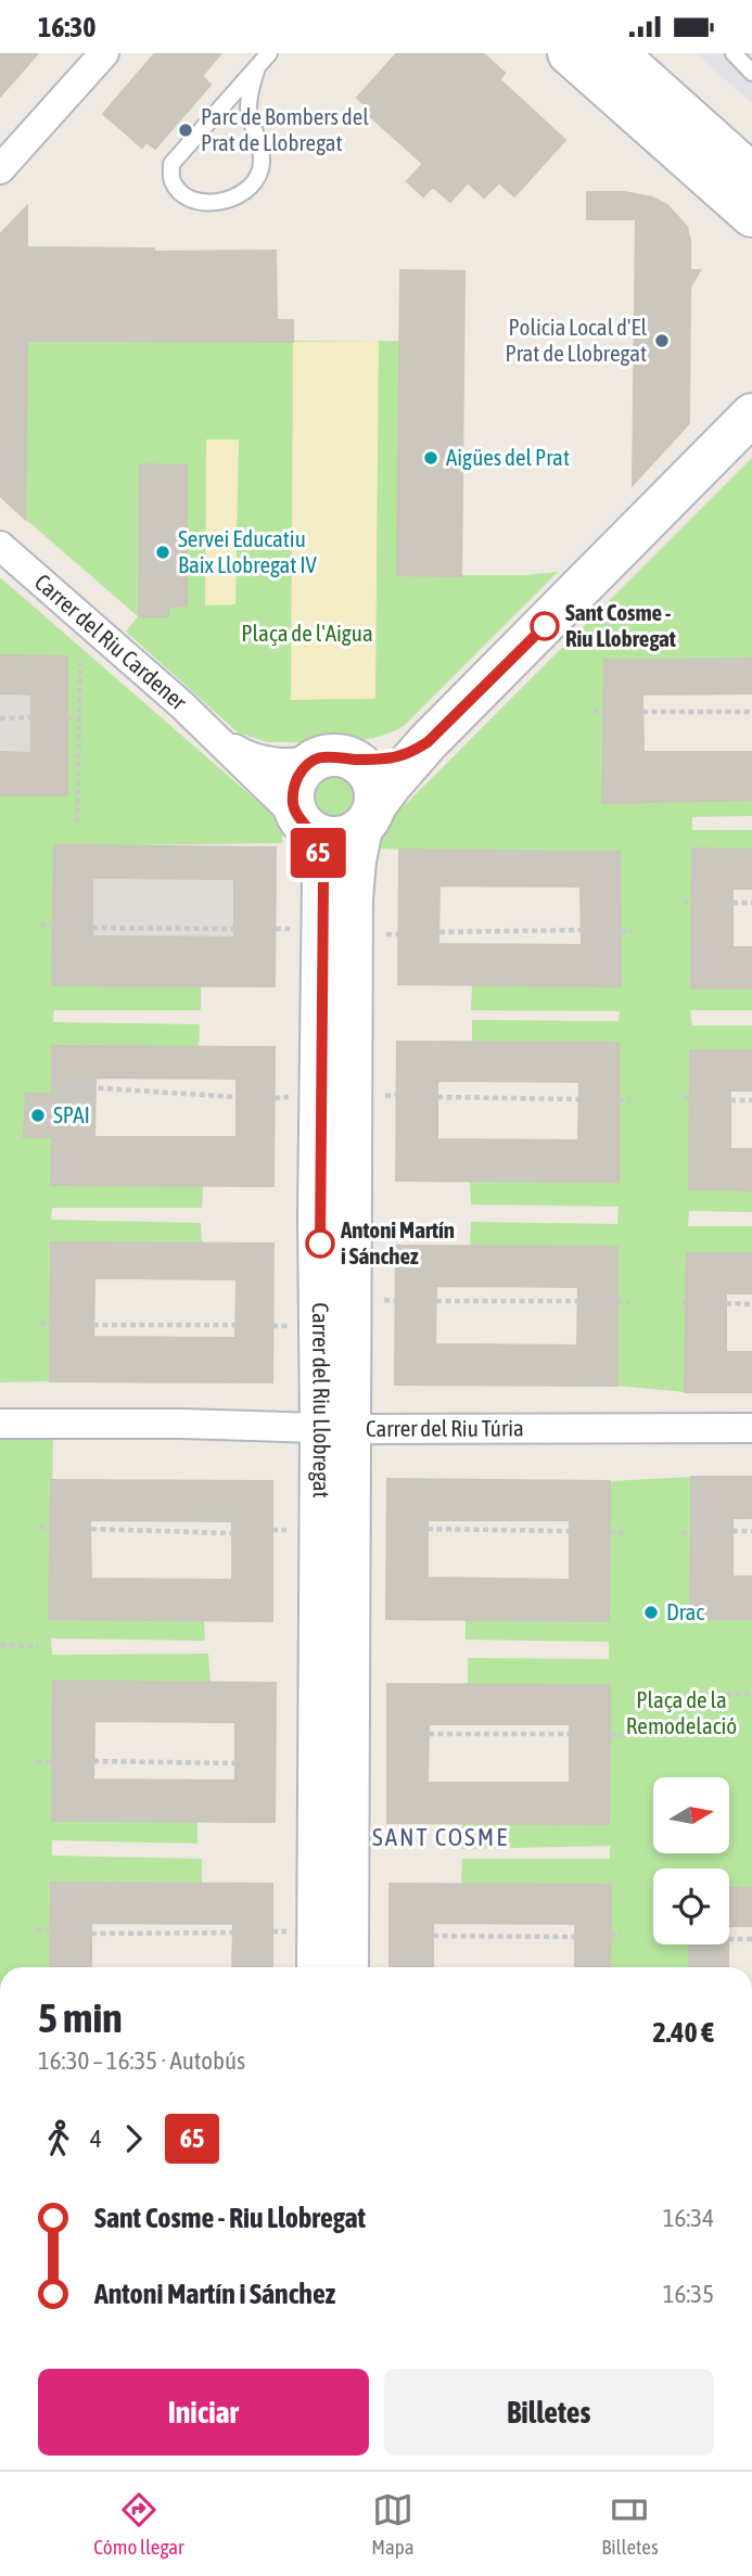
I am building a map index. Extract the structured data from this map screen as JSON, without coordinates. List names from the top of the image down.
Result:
{
  "streets": {
    "street": ["Carrer del Riu Cardener", "Carrer del Riu Llobregat", "Carrer del Riu Túria"]
  },
  "crossings": [
    ["Carrer del Riu Cardener", "Carrer del Riu Llobregat"],
    ["Carrer del Riu Llobregat", "Carrer del Riu Túria"]
  ],
  "districts": ["SANT COSME"],
  "parks": ["Plaça de l'Aigua", "Plaça de la Remodelació"],
  "places": [
    "Parc de Bombers del Prat de Llobregat",
    "Policia Local d'El Prat de Llobregat",
    "Aigües del Prat",
    "Servei Educatiu Baix Llobregat IV",
    "Sant Cosme - Riu Llobregat",
    "SPAI",
    "Antoni Martín i Sánchez",
    "Drac"
  ],
  "lines": ["bus line 65"],
  "north": "right",
  "page": {
    "status": "16:30",
    "on_map": "65",
    "heading": ["5 min", "16:30 – 16:35 · Autobús", "2.40 €"],
    "legs": ["4", "65"],
    "list": [
      {
        "name": "Sant Cosme - Riu Llobregat",
        "value": "16:34"
      },
      {
        "name": "Antoni Martín i Sánchez",
        "value": "16:35"
      }
    ],
    "buttons": ["Iniciar", "Billetes"],
    "tabs": ["Cómo llegar", "Mapa", "Billetes"]
  }
}
